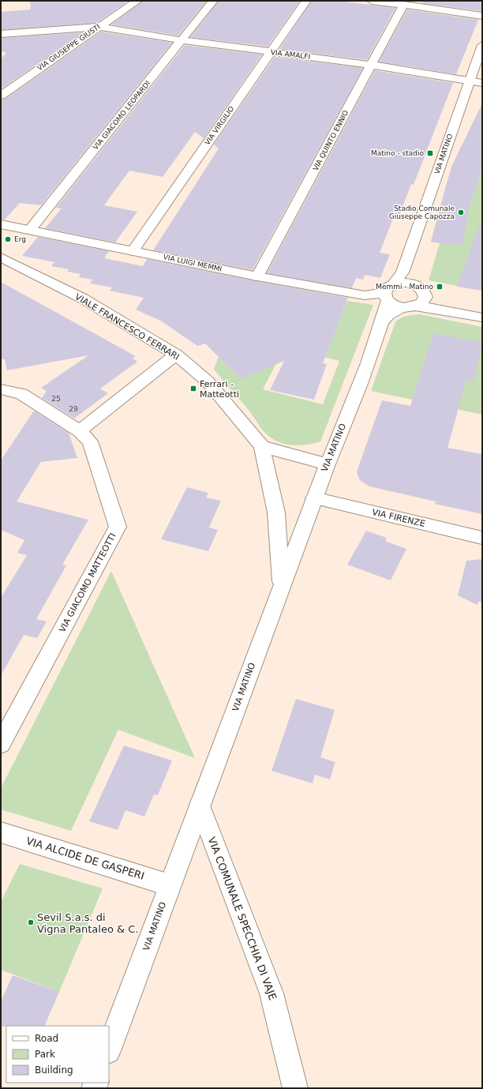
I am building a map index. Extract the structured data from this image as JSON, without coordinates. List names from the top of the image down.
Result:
{
  "streets": {
    "street": [
      "VIA GIUSEPPE GIUSTI",
      "VIA AMALFI",
      "VIA GIACOMO LEOPARDI",
      "VIA VIRGILIO",
      "VIA QUINTO ENNIO",
      "VIA MATINO",
      "VIA LUIGI MEMMI",
      "VIALE FRANCESCO FERRARI",
      "VIA FIRENZE",
      "VIA GIACOMO MATTEOTTI",
      "VIA ALCIDE DE GASPERI",
      "VIA COMUNALE SPECCHIA DI VAJE"
    ]
  },
  "crossings": [
    ["VIA GIUSEPPE GIUSTI", "VIA AMALFI"],
    ["VIA AMALFI", "VIA GIACOMO LEOPARDI"],
    ["VIA AMALFI", "VIA VIRGILIO"],
    ["VIA AMALFI", "VIA QUINTO ENNIO"],
    ["VIA AMALFI", "VIA MATINO"],
    ["VIA GIACOMO LEOPARDI", "VIA LUIGI MEMMI"],
    ["VIA VIRGILIO", "VIA LUIGI MEMMI"],
    ["VIA QUINTO ENNIO", "VIA LUIGI MEMMI"],
    ["VIA MATINO", "VIA LUIGI MEMMI"],
    ["VIA MATINO", "VIALE FRANCESCO FERRARI"],
    ["VIA MATINO", "VIA FIRENZE"],
    ["VIA MATINO", "VIA ALCIDE DE GASPERI"],
    ["VIA MATINO", "VIA COMUNALE SPECCHIA DI VAJE"]
  ],
  "places": {
    "transit": ["Matino - stadio", "Memmi - Matino", "Ferrari - Matteotti"],
    "other": ["Stadio Comunale Giuseppe Capozza", "Erg", "Sevil S.a.s. di Vigna Pantaleo & C."]
  },
  "house_numbers": ["25", "29"],
  "legend": ["Road", "Park", "Building"]
}
